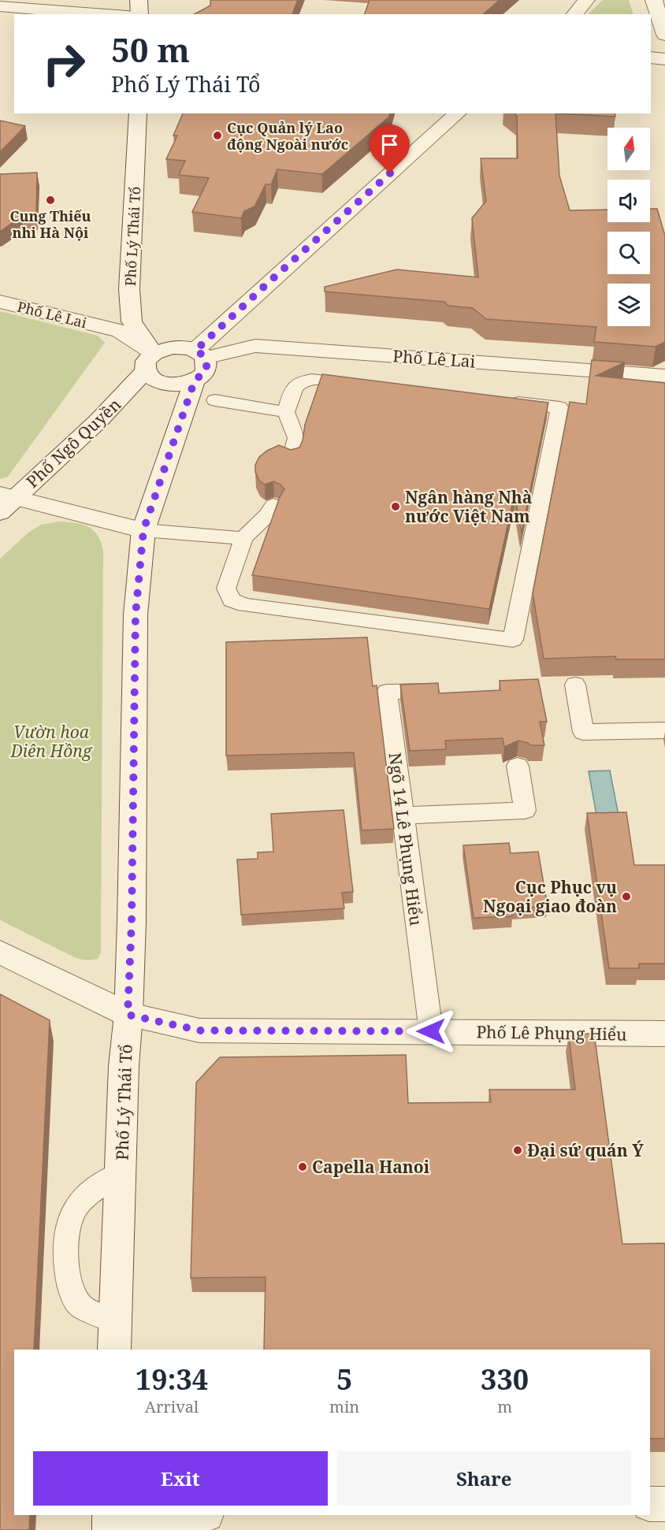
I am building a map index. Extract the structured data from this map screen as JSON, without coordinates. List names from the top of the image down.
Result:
{
  "streets": {
    "street": [
      "Phố Lý Thái Tổ",
      "Phố Lê Lai",
      "Phố Ngô Quyền",
      "Phố Lê Phụng Hiểu"
    ],
    "lane": ["Ngõ 14 Lê Phụng Hiểu"]
  },
  "crossings": [
    ["Phố Lý Thái Tổ", "Phố Lê Lai"],
    ["Phố Lý Thái Tổ", "Phố Ngô Quyền"],
    ["Phố Lý Thái Tổ", "Phố Lê Phụng Hiểu"],
    ["Phố Lê Lai", "Phố Ngô Quyền"],
    ["Ngõ 14 Lê Phụng Hiểu", "Phố Lê Phụng Hiểu"]
  ],
  "parks": ["Vườn hoa Diên Hồng"],
  "places": [
    "Cục Quản lý Lao động Ngoài nước",
    "Cung Thiếu nhi Hà Nội",
    "Ngân hàng Nhà nước Việt Nam",
    "Cục Phục vụ Ngoại giao đoàn",
    "Đại sứ quán Ý",
    "Capella Hanoi"
  ],
  "north": "top",
  "page": {
    "turn": ["50 m", "Phố Lý Thái Tổ"],
    "eta": [
      "19:34",
      "Arrival",
      "5",
      "min",
      "330",
      "m"
    ],
    "buttons": ["Exit", "Share"]
  }
}
